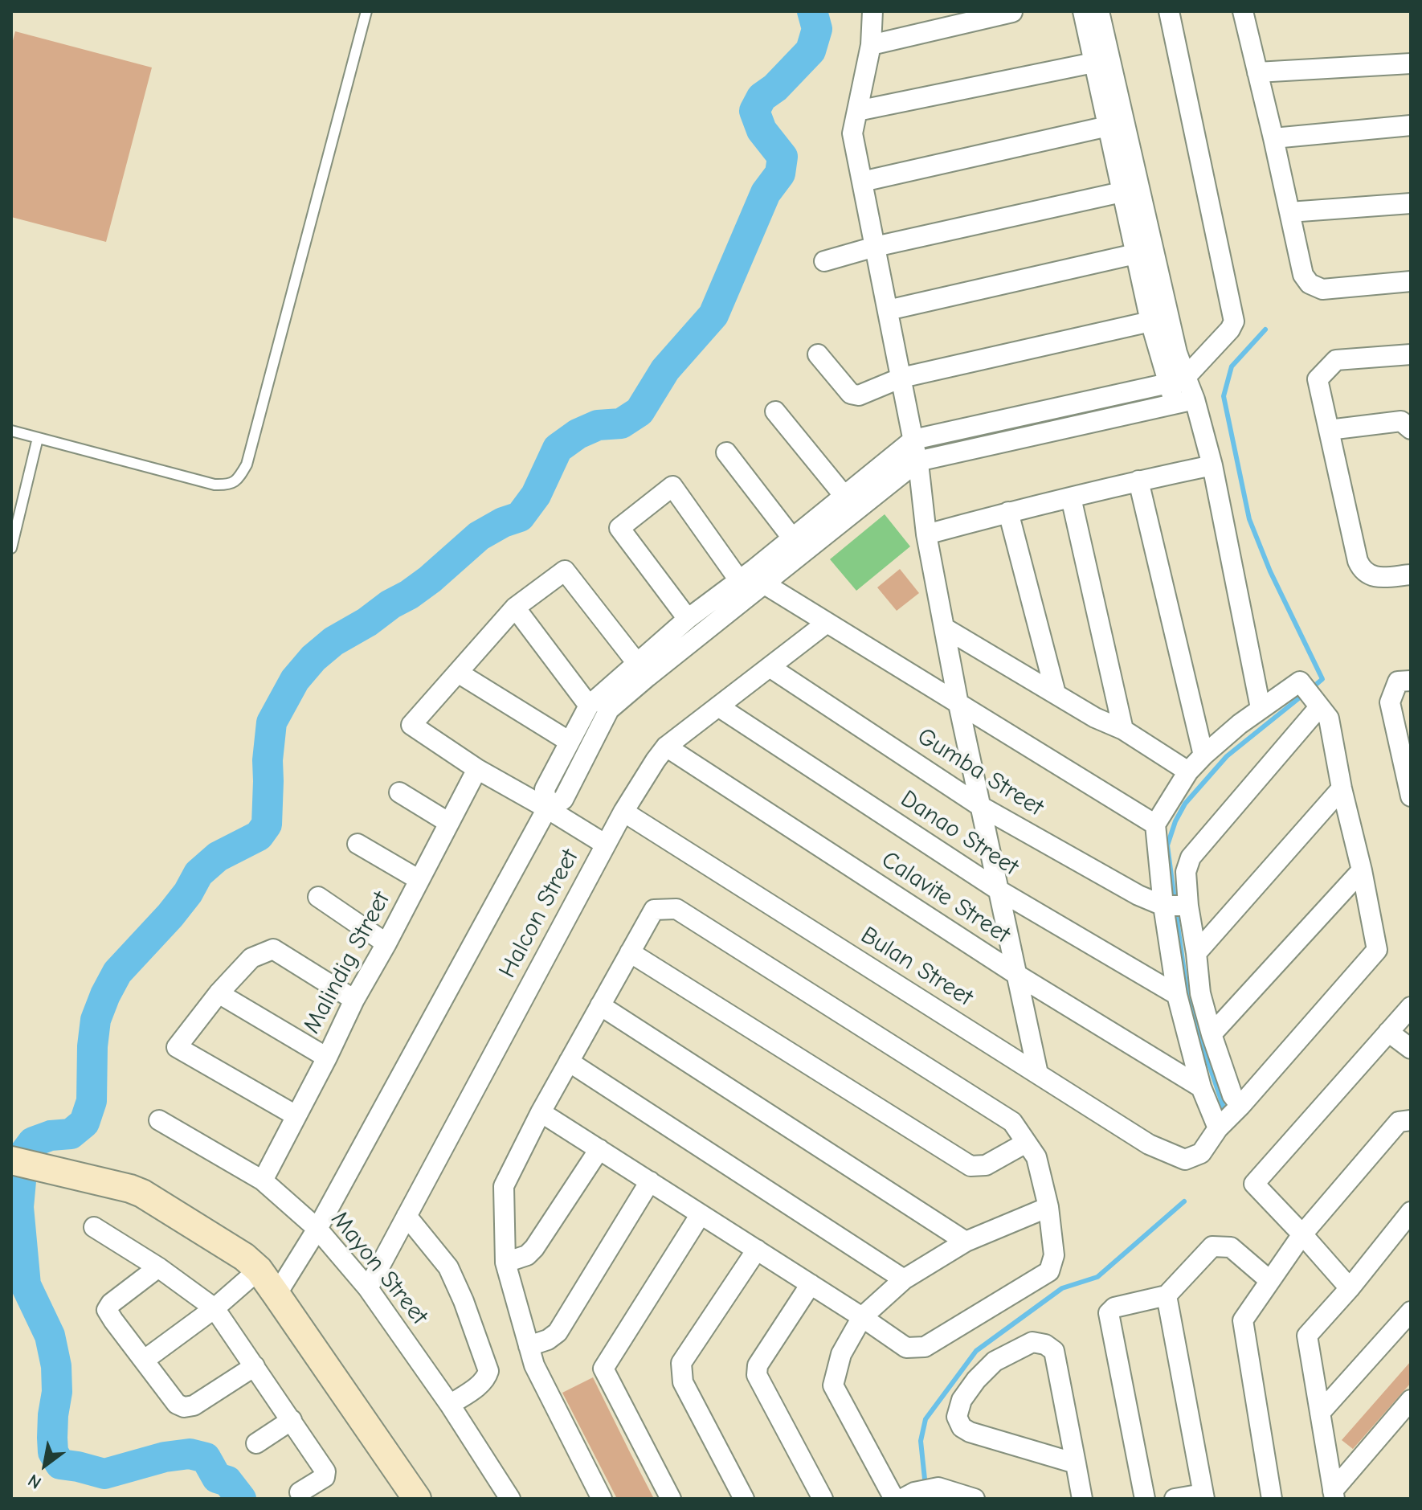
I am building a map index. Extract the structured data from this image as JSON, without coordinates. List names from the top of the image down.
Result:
{
  "streets": {
    "street": [
      "Gumba Street",
      "Danao Street",
      "Calavite Street",
      "Halcon Street",
      "Malindig Street",
      "Bulan Street",
      "Mayon Street"
    ]
  },
  "crossings": [
    ["Gumba Street", "Halcon Street"],
    ["Danao Street", "Halcon Street"],
    ["Calavite Street", "Halcon Street"],
    ["Halcon Street", "Bulan Street"],
    ["Halcon Street", "Mayon Street"],
    ["Malindig Street", "Mayon Street"]
  ],
  "north": "bottom left"
}
